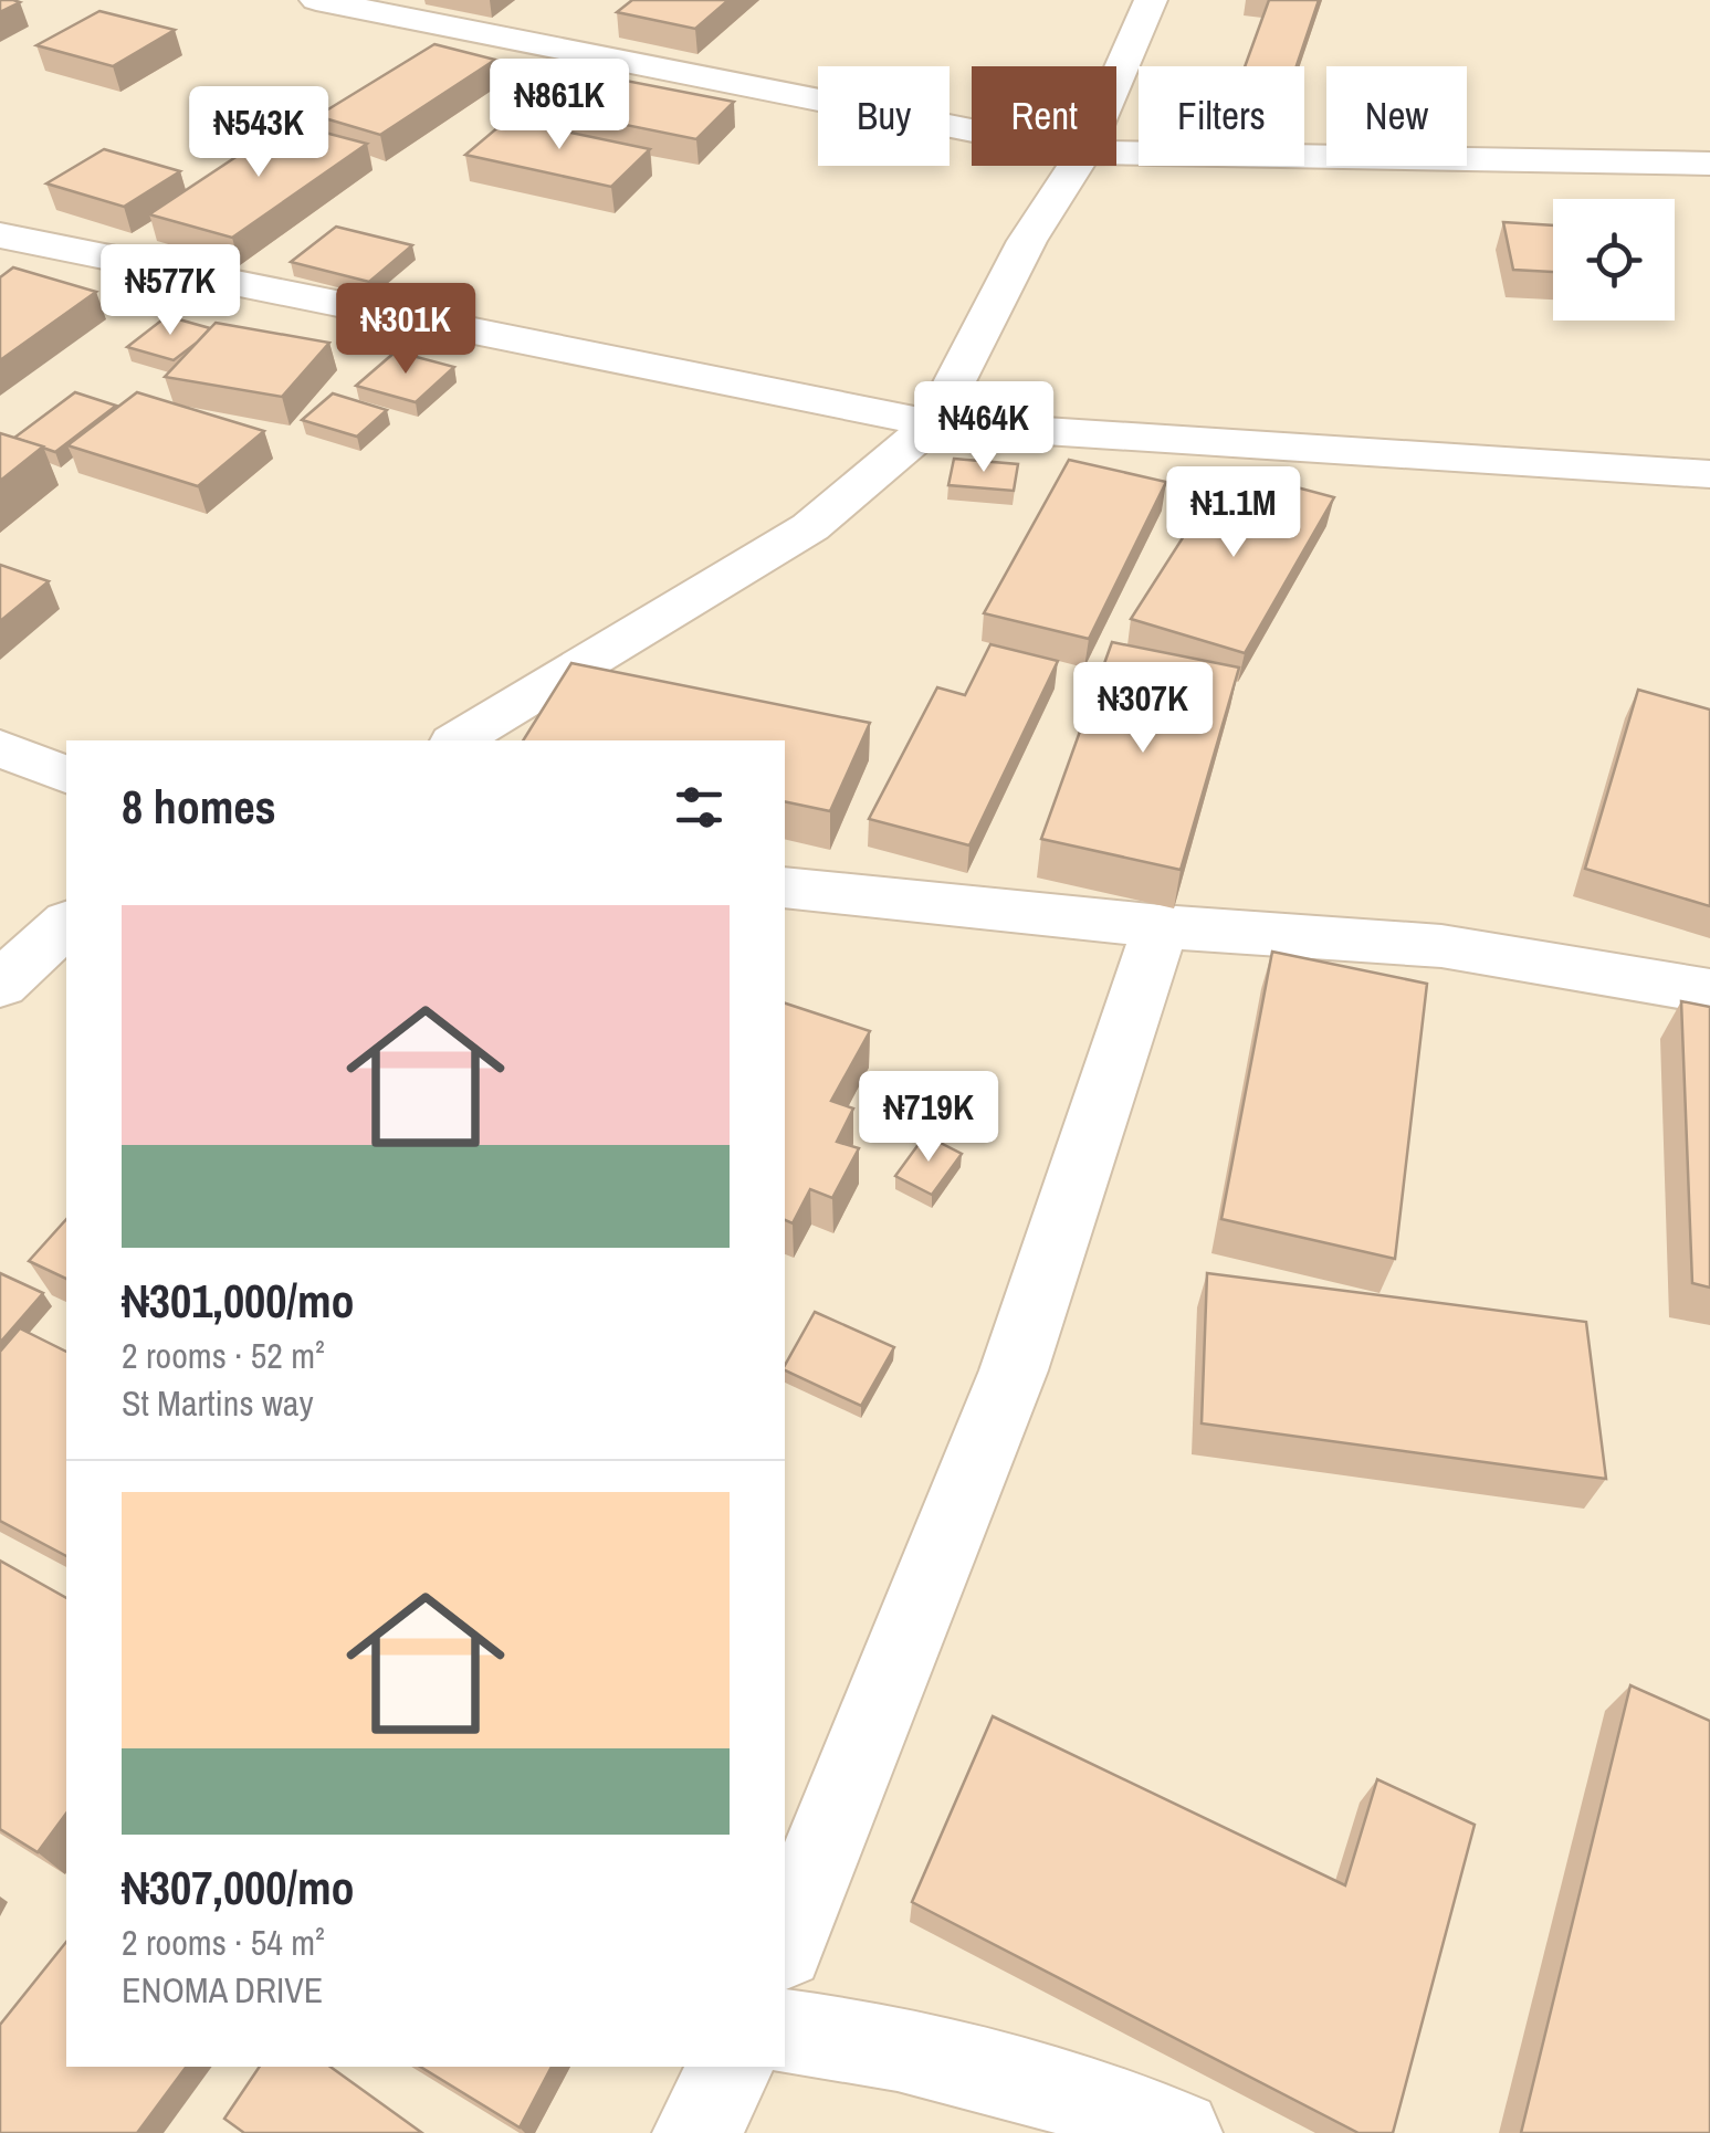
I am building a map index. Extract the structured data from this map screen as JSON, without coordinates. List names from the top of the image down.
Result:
{
  "page": {
    "price": [
      "₦861K",
      "₦543K",
      "₦577K",
      "₦301K",
      "₦464K",
      "₦1.1M",
      "₦307K",
      "₦719K"
    ],
    "chip": [
      "Buy",
      "Rent",
      "Filters",
      "New"
    ],
    "heading": "8 homes",
    "list": [
      {
        "name": "₦301,000/mo",
        "note": "2 rooms · 52 m² · St Martins way"
      },
      {
        "name": "₦307,000/mo",
        "note": "2 rooms · 54 m² · ENOMA DRIVE"
      }
    ]
  }
}
